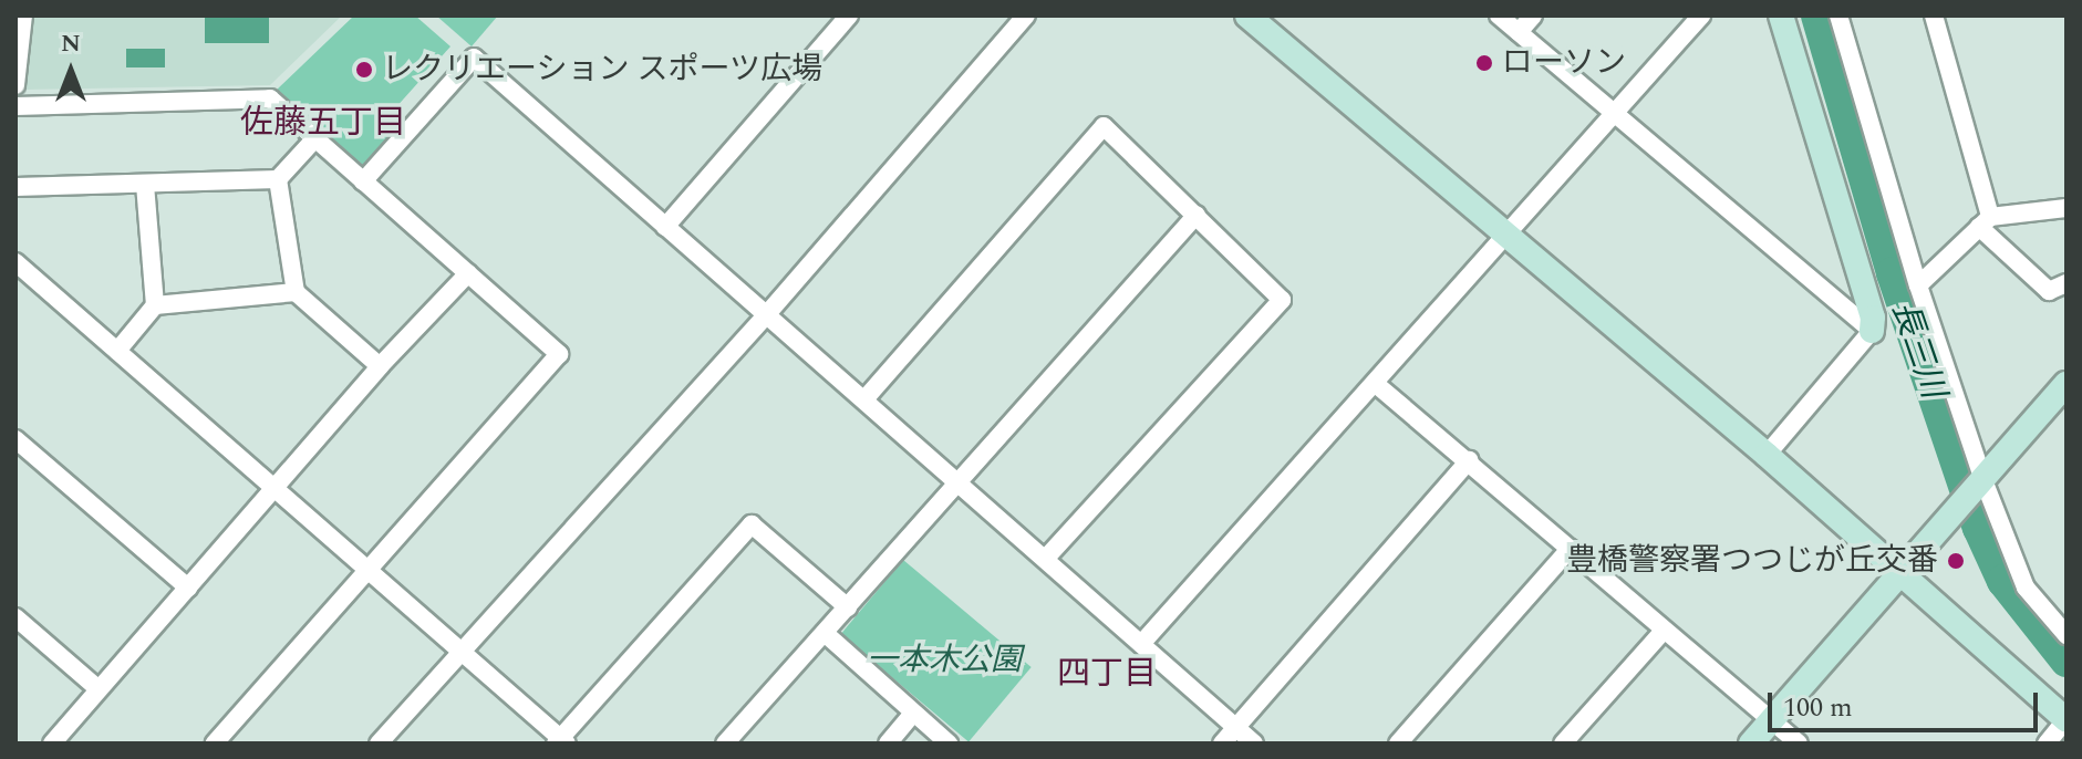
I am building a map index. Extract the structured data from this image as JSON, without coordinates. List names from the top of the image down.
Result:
{
  "districts": ["佐藤五丁目", "四丁目"],
  "water": ["長三川"],
  "parks": ["一本木公園"],
  "places": ["ローソン", "レクリエーション スポーツ広場", "豊橋警察署つつじが丘交番"],
  "scale_bar": "100 m",
  "north": "top"
}
